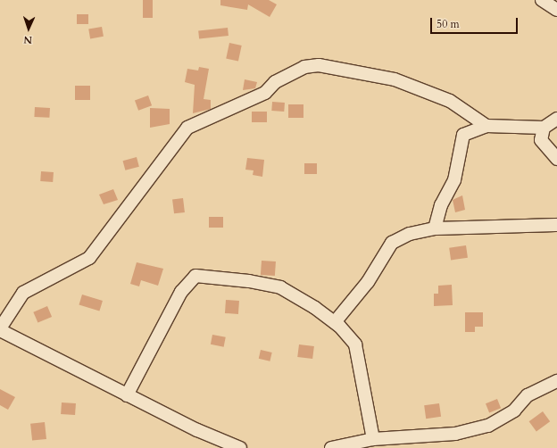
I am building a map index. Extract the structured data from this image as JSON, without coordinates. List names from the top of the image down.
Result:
{
  "scale_bar": "50 m",
  "north": "bottom"
}
